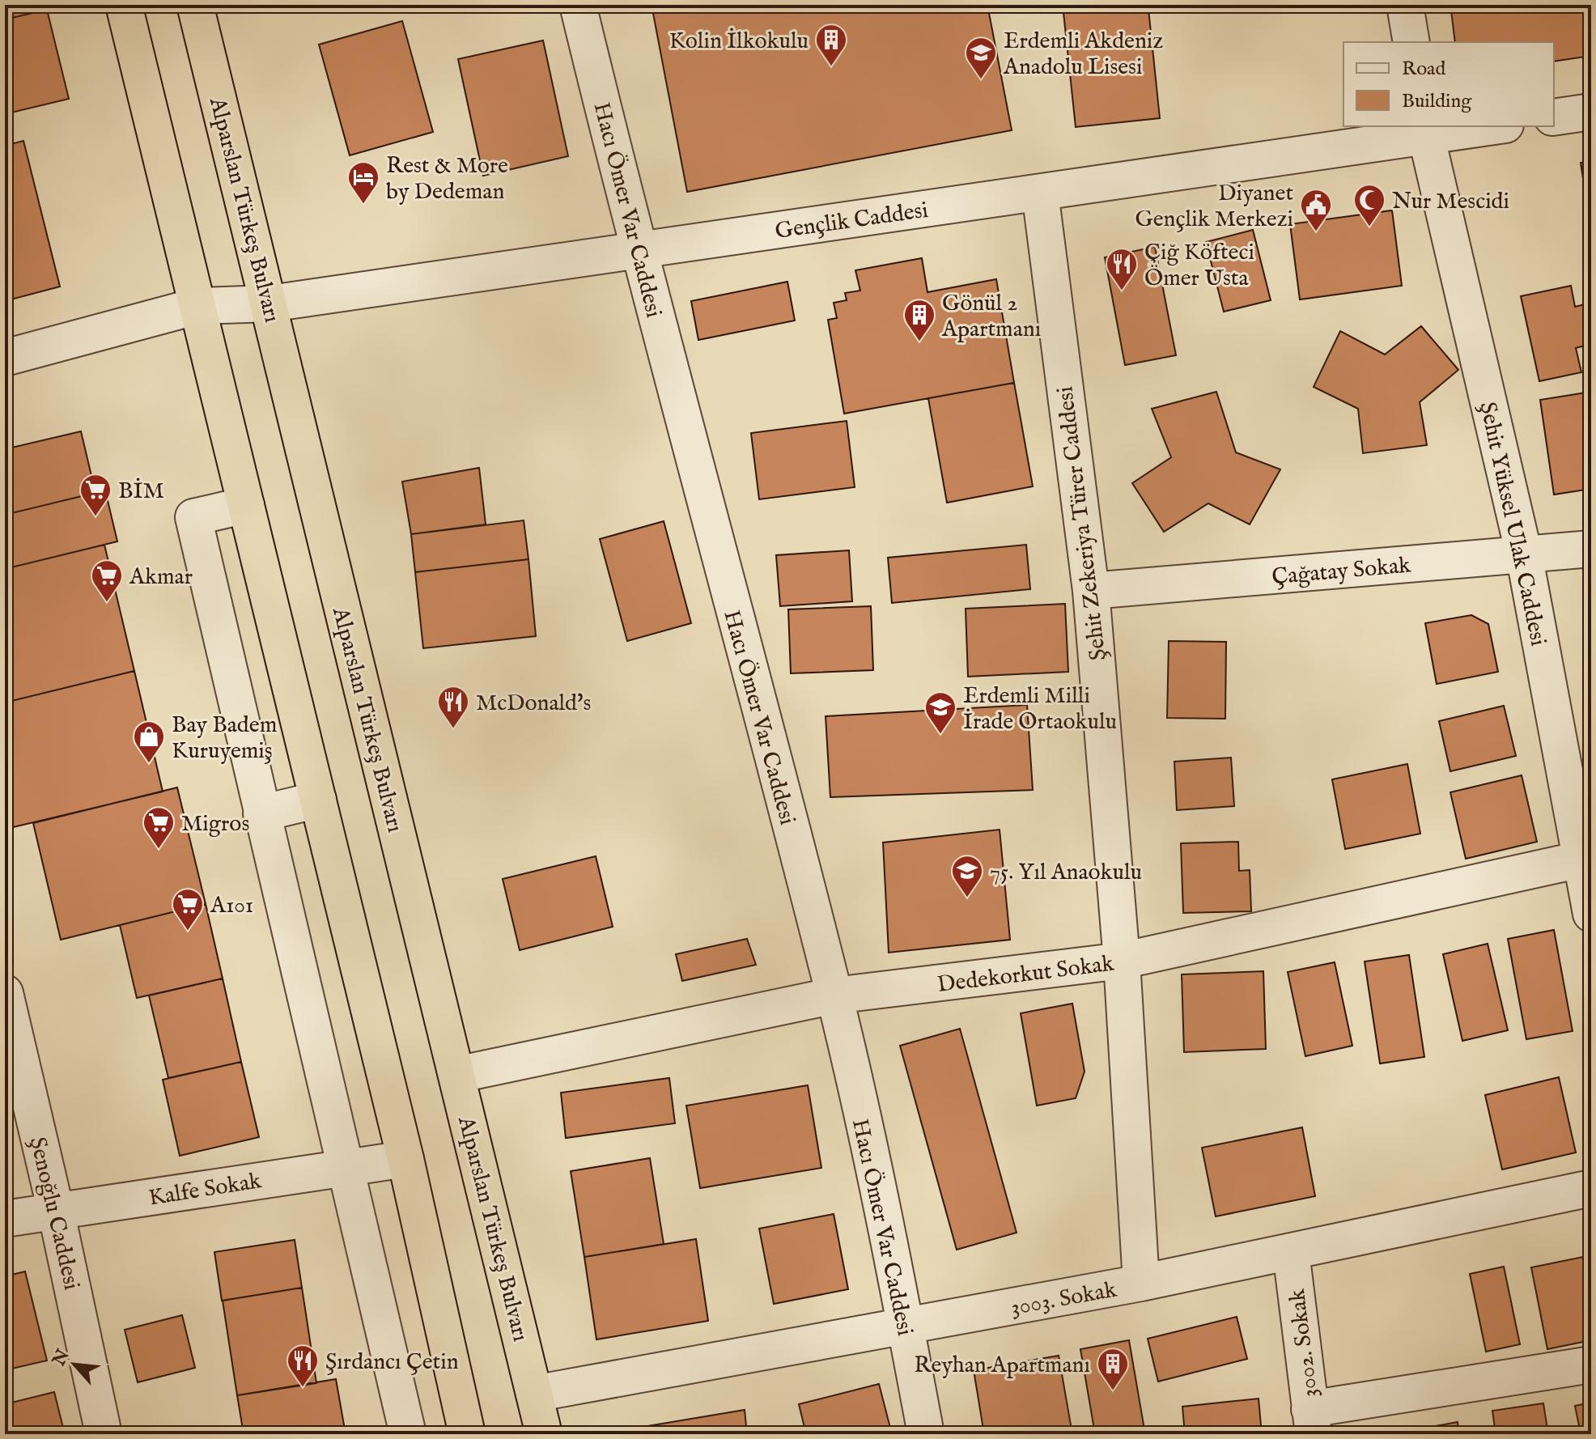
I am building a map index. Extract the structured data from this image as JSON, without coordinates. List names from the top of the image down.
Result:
{
  "streets": {
    "highway": ["Alparslan Türkeş Bulvarı"],
    "street": [
      "Hacı Ömer Var Caddesi",
      "Gençlik Caddesi",
      "Şehit Zekeriya Türer Caddesi",
      "Şehit Yüksel Ulak Caddesi",
      "Çağatay Sokak",
      "Dedekorkut Sokak",
      "Kalfe Sokak",
      "Şenoğlu Caddesi",
      "3003. Sokak",
      "3002. Sokak"
    ]
  },
  "crossings": [
    ["Alparslan Türkeş Bulvarı", "Gençlik Caddesi"],
    ["Alparslan Türkeş Bulvarı", "Dedekorkut Sokak"],
    ["Alparslan Türkeş Bulvarı", "3003. Sokak"],
    ["Hacı Ömer Var Caddesi", "Gençlik Caddesi"],
    ["Hacı Ömer Var Caddesi", "Dedekorkut Sokak"],
    ["Hacı Ömer Var Caddesi", "3003. Sokak"],
    ["Gençlik Caddesi", "Şehit Zekeriya Türer Caddesi"],
    ["Gençlik Caddesi", "Şehit Yüksel Ulak Caddesi"],
    ["Şehit Zekeriya Türer Caddesi", "Çağatay Sokak"],
    ["Şehit Zekeriya Türer Caddesi", "Dedekorkut Sokak"],
    ["Şehit Zekeriya Türer Caddesi", "3003. Sokak"],
    ["Şehit Yüksel Ulak Caddesi", "Çağatay Sokak"],
    ["Şehit Yüksel Ulak Caddesi", "Dedekorkut Sokak"],
    ["Kalfe Sokak", "Şenoğlu Caddesi"],
    ["3003. Sokak", "3002. Sokak"]
  ],
  "places": {
    "building": ["Kolin İlkokulu", "Gönül 2 Apartmanı", "Reyhan Apartmanı"],
    "school or university": ["Erdemli Akdeniz Anadolu Lisesi", "Erdemli Milli İrade Ortaokulu", "75. Yıl Anaokulu"],
    "hotel": ["Rest & More by Dedeman"],
    "mosque": ["Nur Mescidi"],
    "public building": ["Diyanet Gençlik Merkezi"],
    "restaurant": ["Çiğ Köfteci Ömer Usta", "McDonald's", "Şırdancı Çetin"],
    "supermarket": [
      "BİM",
      "Akmar",
      "Migros",
      "A101"
    ],
    "shop": ["Bay Badem Kuruyemiş"]
  },
  "legend": ["Road", "Building"],
  "north": "top left"
}
